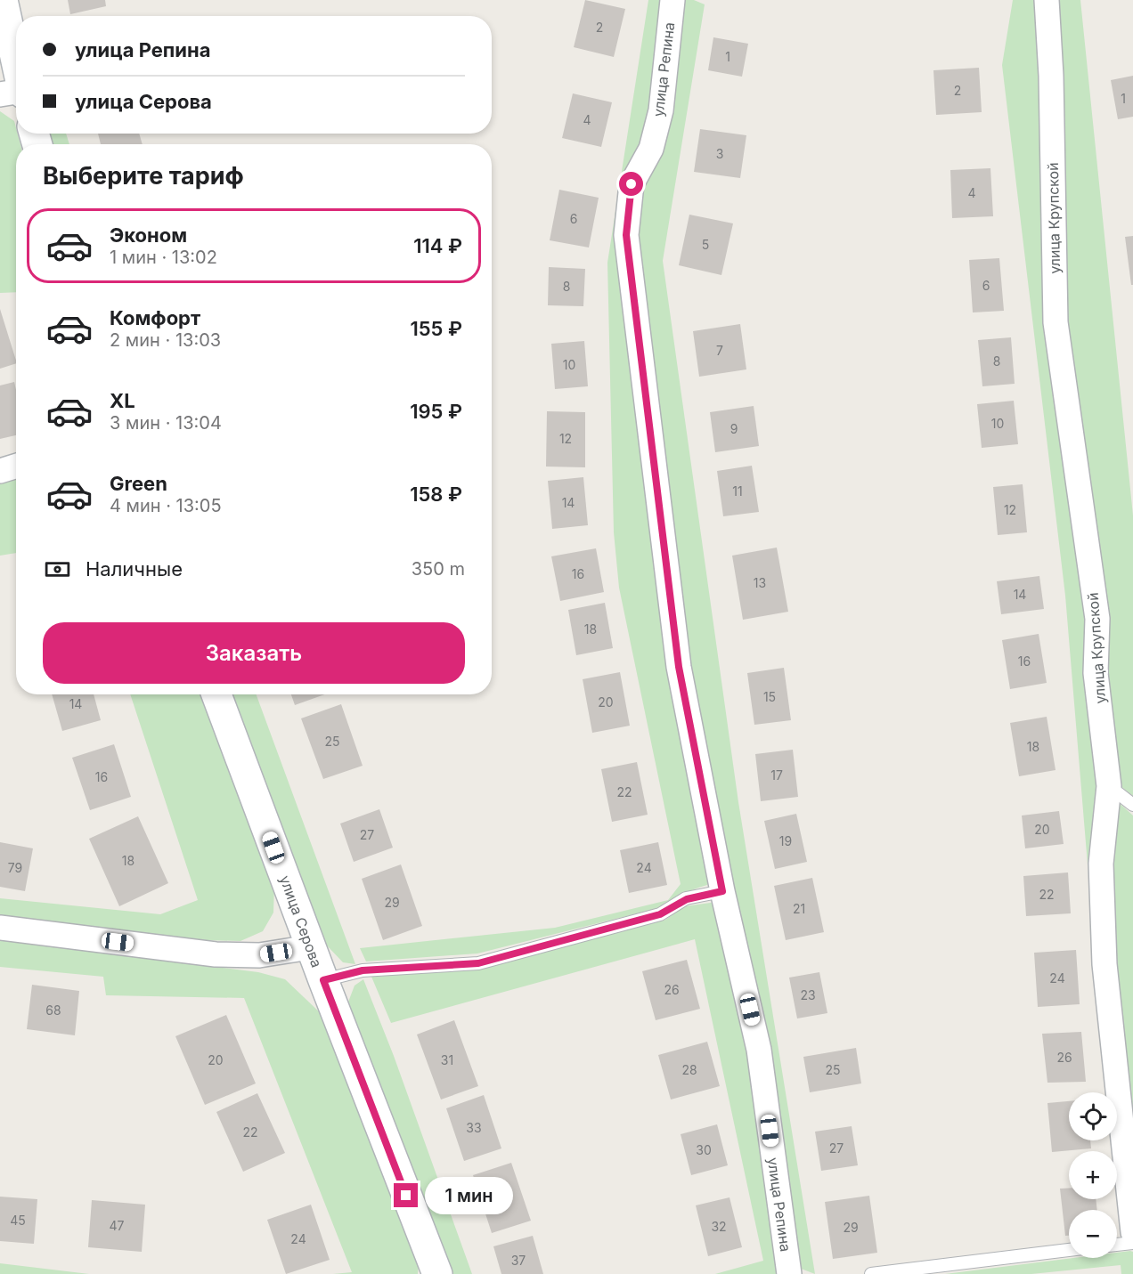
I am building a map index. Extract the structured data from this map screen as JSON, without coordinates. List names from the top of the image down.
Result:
{
  "streets": {
    "main road": ["улица Серова"],
    "street": ["улица Репина", "улица Крупской"]
  },
  "house_numbers": [
    "2",
    "1",
    "2",
    "1",
    "4",
    "3",
    "4",
    "6",
    "5",
    "6",
    "8",
    "7",
    "8",
    "10",
    "10",
    "9",
    "12",
    "11",
    "14",
    "12",
    "16",
    "13",
    "14",
    "18",
    "16",
    "15",
    "20",
    "14",
    "25",
    "18",
    "17",
    "16",
    "22",
    "20",
    "27",
    "19",
    "18",
    "79",
    "24",
    "22",
    "29",
    "21",
    "24",
    "26",
    "23",
    "68",
    "26",
    "20",
    "31",
    "28",
    "25",
    "33",
    "22",
    "27",
    "30",
    "45",
    "47",
    "32",
    "29",
    "24",
    "37"
  ],
  "page": {
    "banner": ["улица Репина", "улица Серова"],
    "heading": "Выберите тариф",
    "list": [
      {
        "name": "Эконом",
        "note": "1 мин · 13:02",
        "value": "114 ₽"
      },
      {
        "name": "Комфорт",
        "note": "2 мин · 13:03",
        "value": "155 ₽"
      },
      {
        "name": "XL",
        "note": "3 мин · 13:04",
        "value": "195 ₽"
      },
      {
        "name": "Green",
        "note": "4 мин · 13:05",
        "value": "158 ₽"
      }
    ],
    "pay": ["Наличные", "350 m"],
    "buttons": "Заказать",
    "map_buttons": ["+", "−"],
    "bubble": "1 мин"
  }
}
